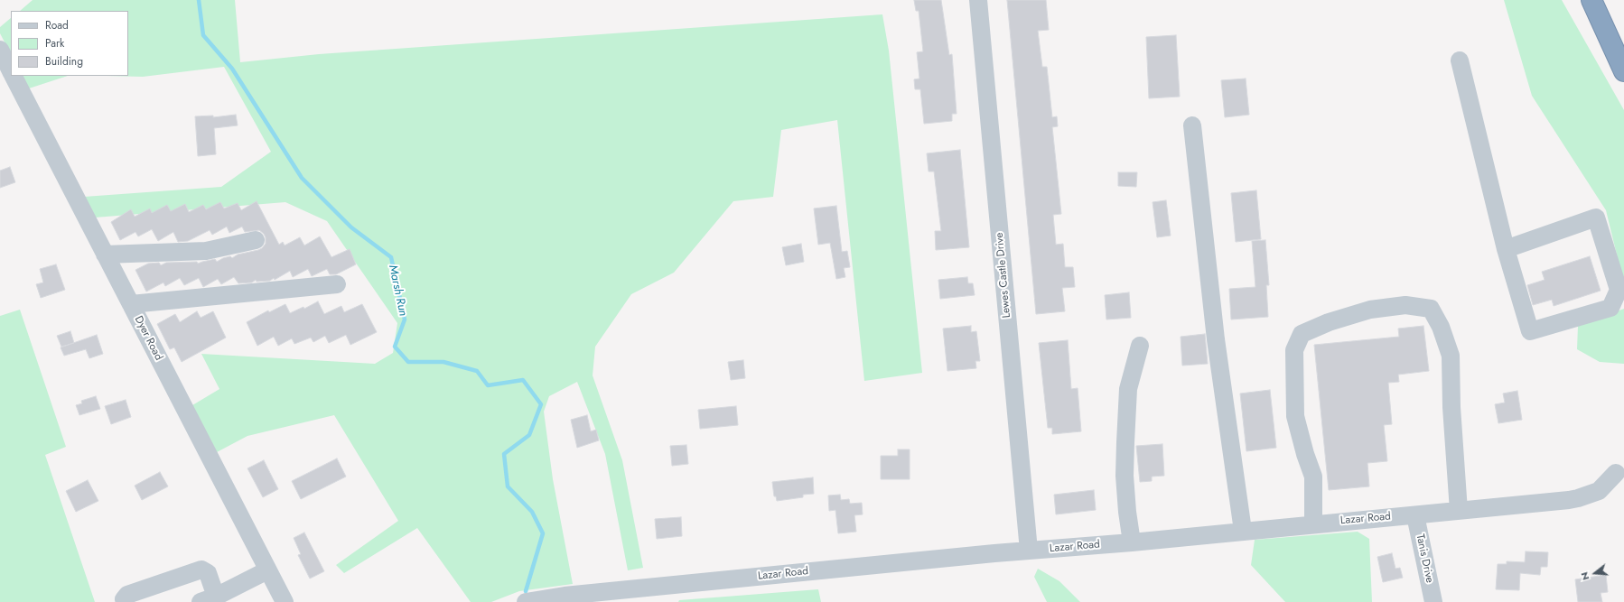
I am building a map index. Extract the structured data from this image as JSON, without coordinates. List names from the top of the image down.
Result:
{
  "streets": {
    "street": [
      "Lewes Castle Drive",
      "Dyer Road",
      "Lazar Road",
      "Tanis Drive"
    ]
  },
  "crossings": [
    ["Lewes Castle Drive", "Lazar Road"],
    ["Lazar Road", "Tanis Drive"]
  ],
  "water": ["Marsh Run"],
  "legend": ["Road", "Park", "Building"],
  "north": "left"
}
